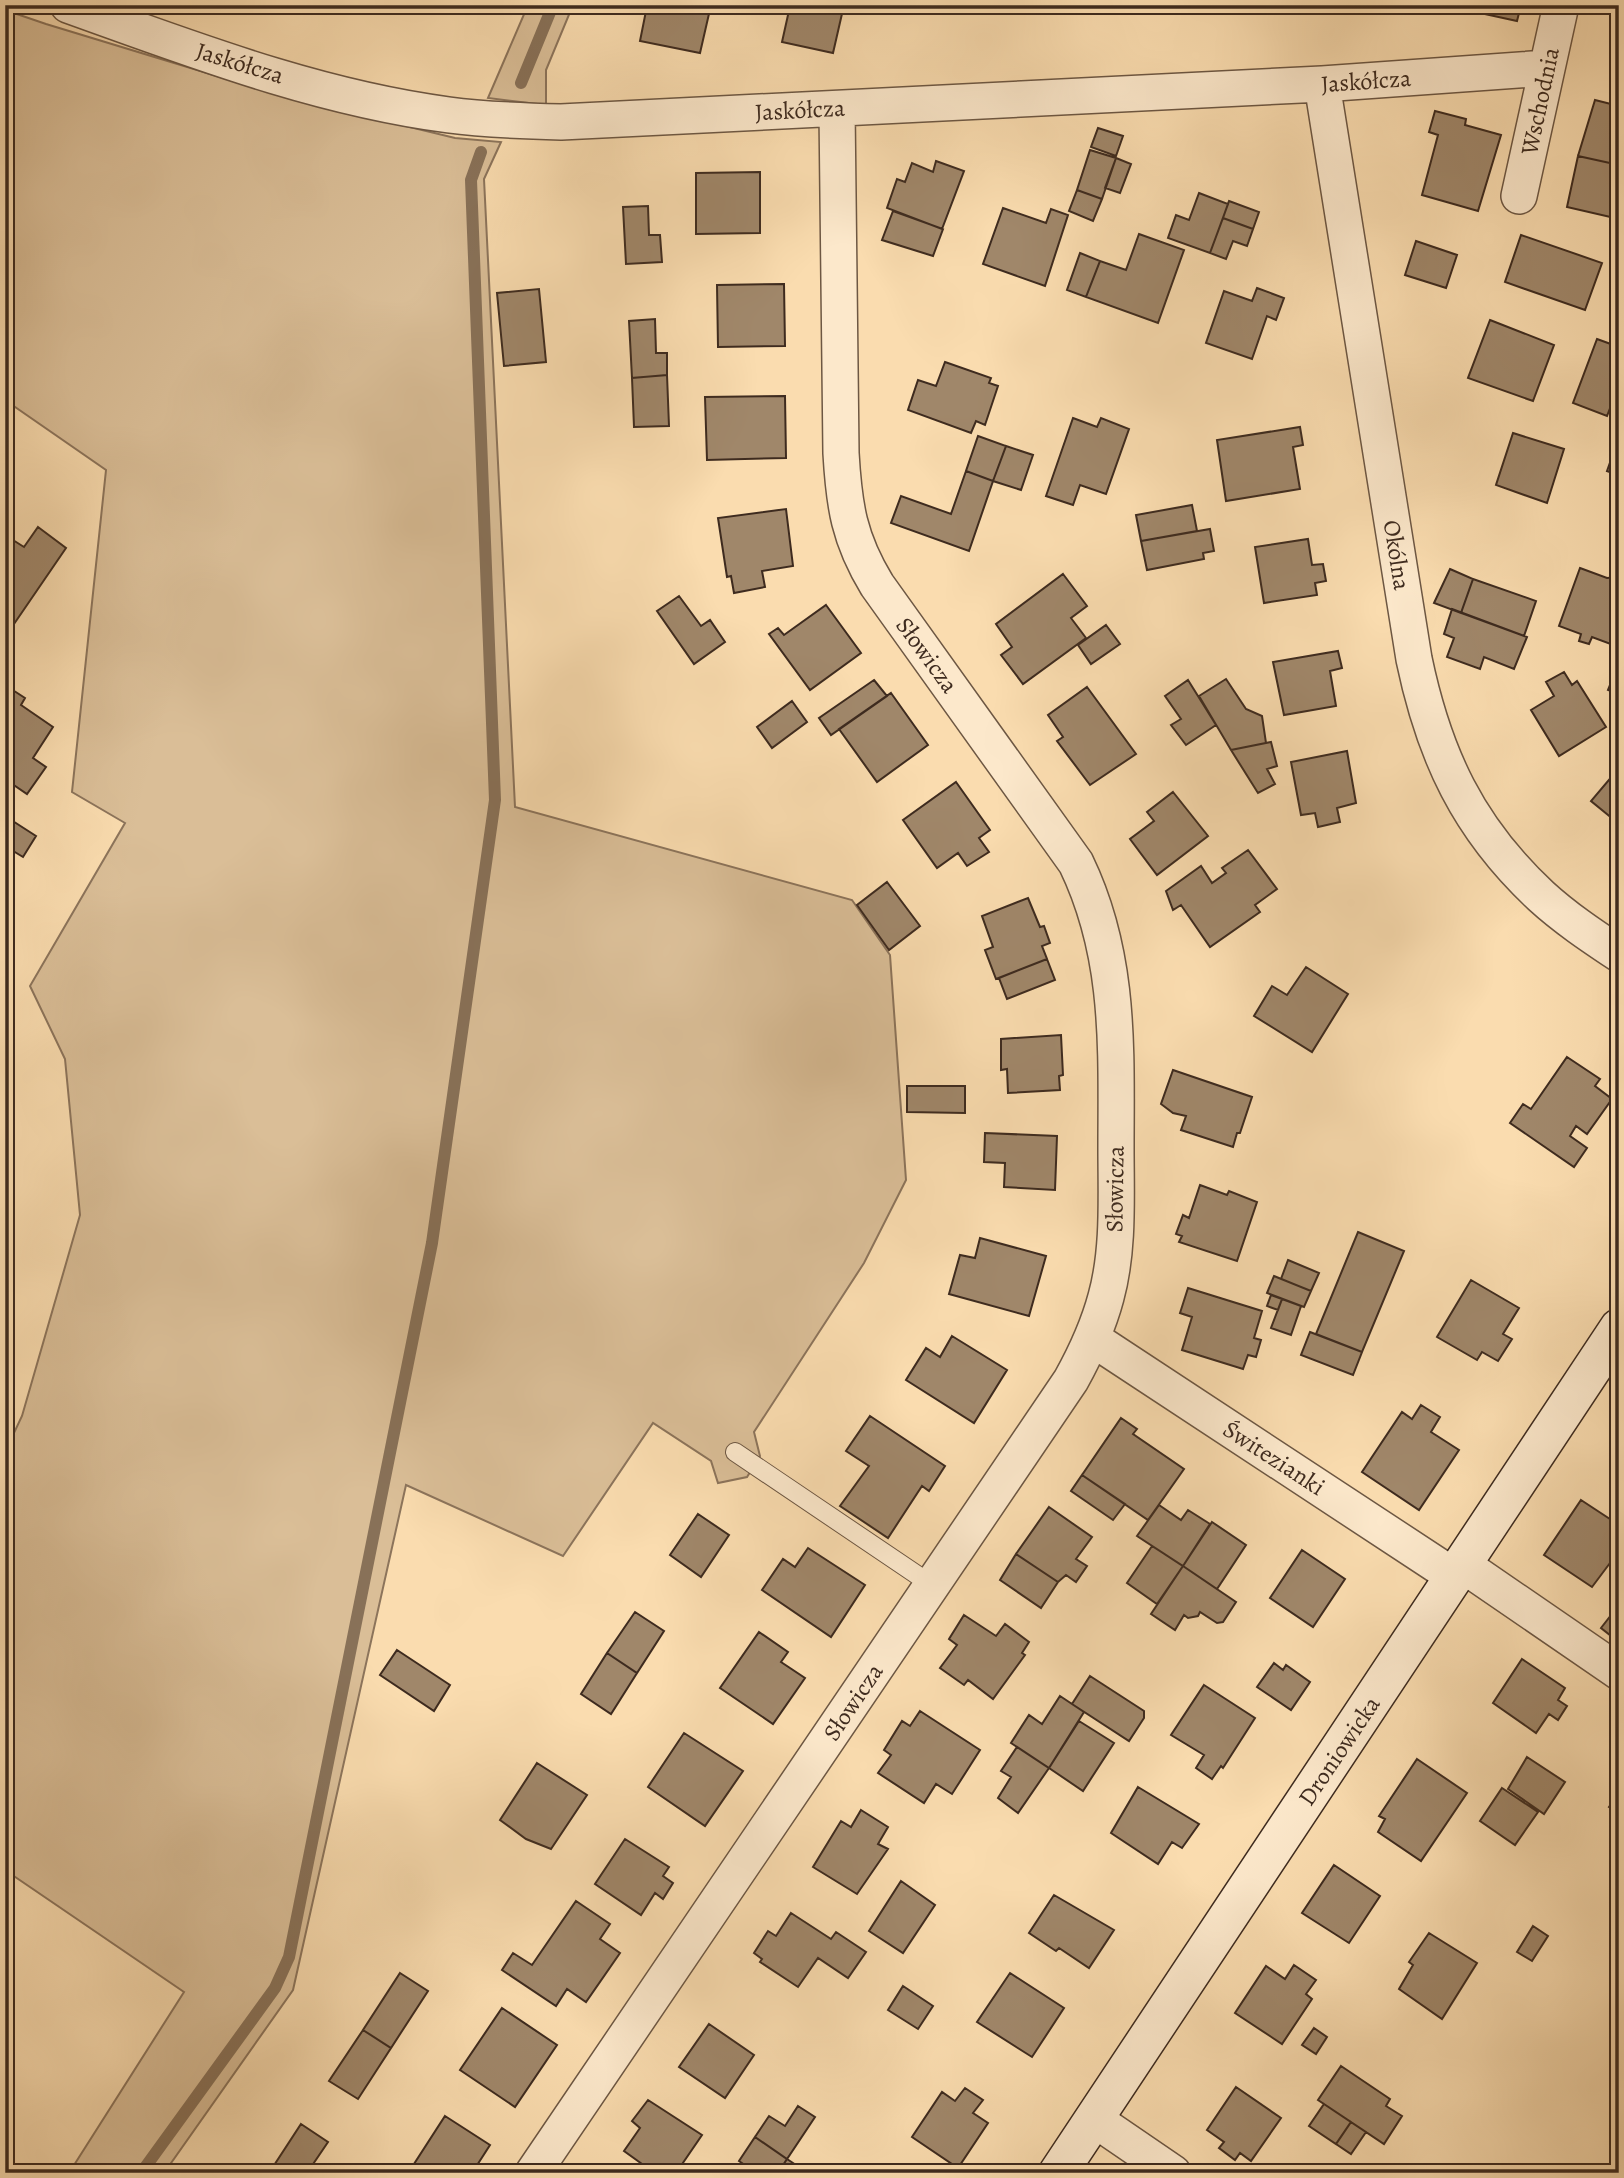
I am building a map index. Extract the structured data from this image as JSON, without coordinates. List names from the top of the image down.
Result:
{
  "streets": {
    "street": [
      "Jaskółcza",
      "Wschodnia",
      "Okólna",
      "Słowicza",
      "Świtezianki",
      "Droniowicka"
    ]
  },
  "crossings": [
    ["Jaskółcza", "Wschodnia"],
    ["Jaskółcza", "Okólna"],
    ["Jaskółcza", "Słowicza"],
    ["Słowicza", "Świtezianki"],
    ["Świtezianki", "Droniowicka"]
  ]
}
